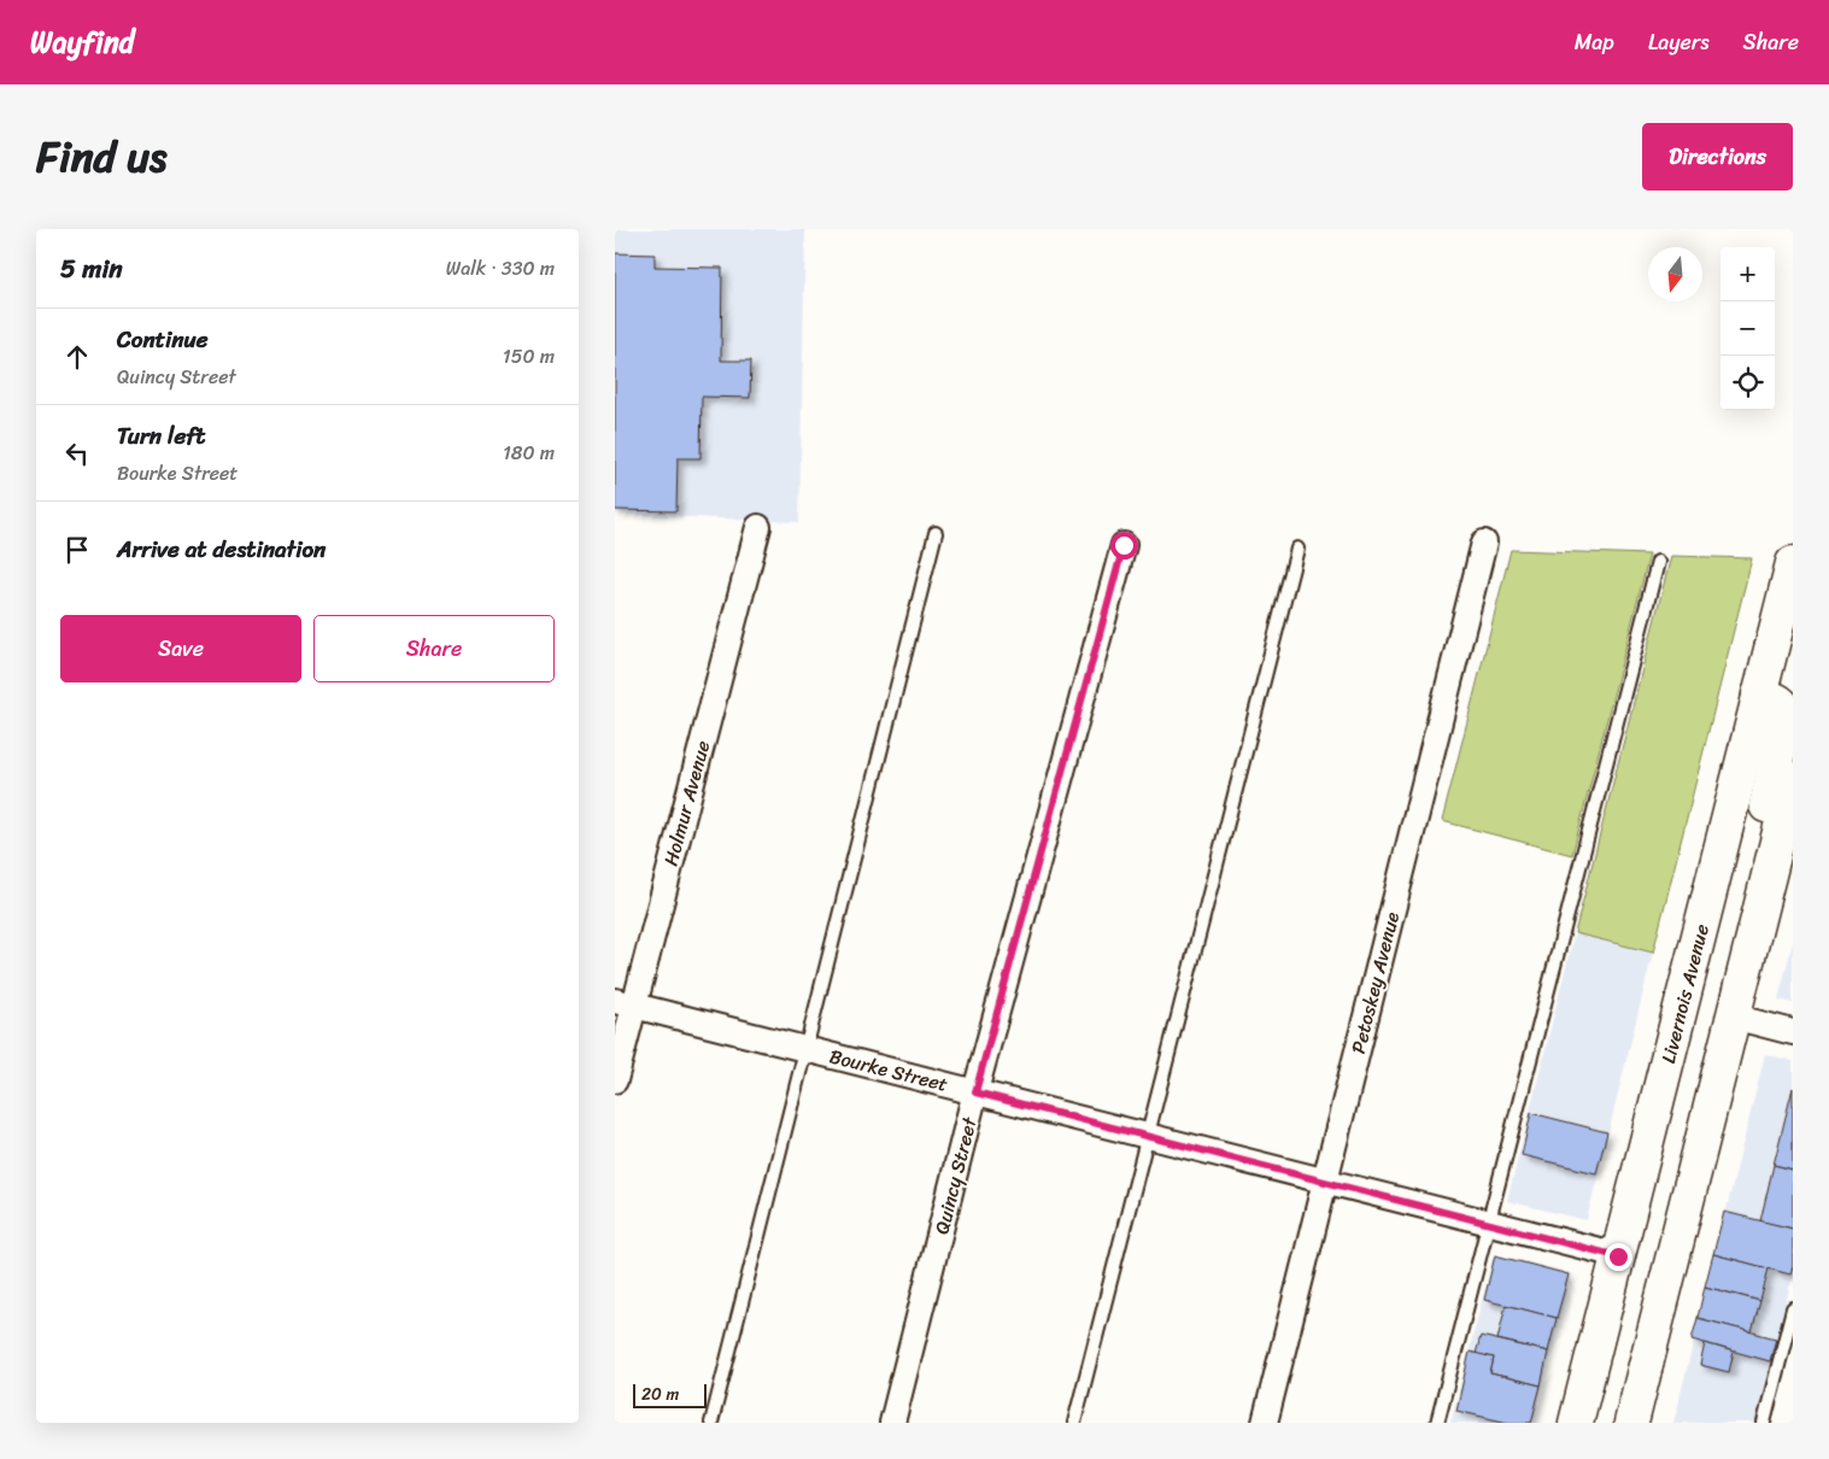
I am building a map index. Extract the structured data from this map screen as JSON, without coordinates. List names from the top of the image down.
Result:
{
  "streets": {
    "main road": ["Livernois Avenue"],
    "street": [
      "Holmur Avenue",
      "Petoskey Avenue",
      "Bourke Street",
      "Quincy Street"
    ]
  },
  "crossings": [
    ["Holmur Avenue", "Bourke Street"],
    ["Petoskey Avenue", "Bourke Street"],
    ["Livernois Avenue", "Bourke Street"],
    ["Bourke Street", "Quincy Street"]
  ],
  "scale_bar": "20 m",
  "north": "bottom",
  "page": {
    "header": "Wayfind",
    "nav": ["Map", "Layers", "Share"],
    "title": "Find us",
    "buttons": [
      "Directions",
      ["Save", "Share"]
    ],
    "heading": ["5 min", "Walk · 330 m"],
    "map_buttons": ["+", "−"],
    "list": [
      ["Continue", "Quincy Street", "150 m"],
      ["Turn left", "Bourke Street", "180 m"],
      "Arrive at destination"
    ],
    "scale": "20 m"
  }
}
